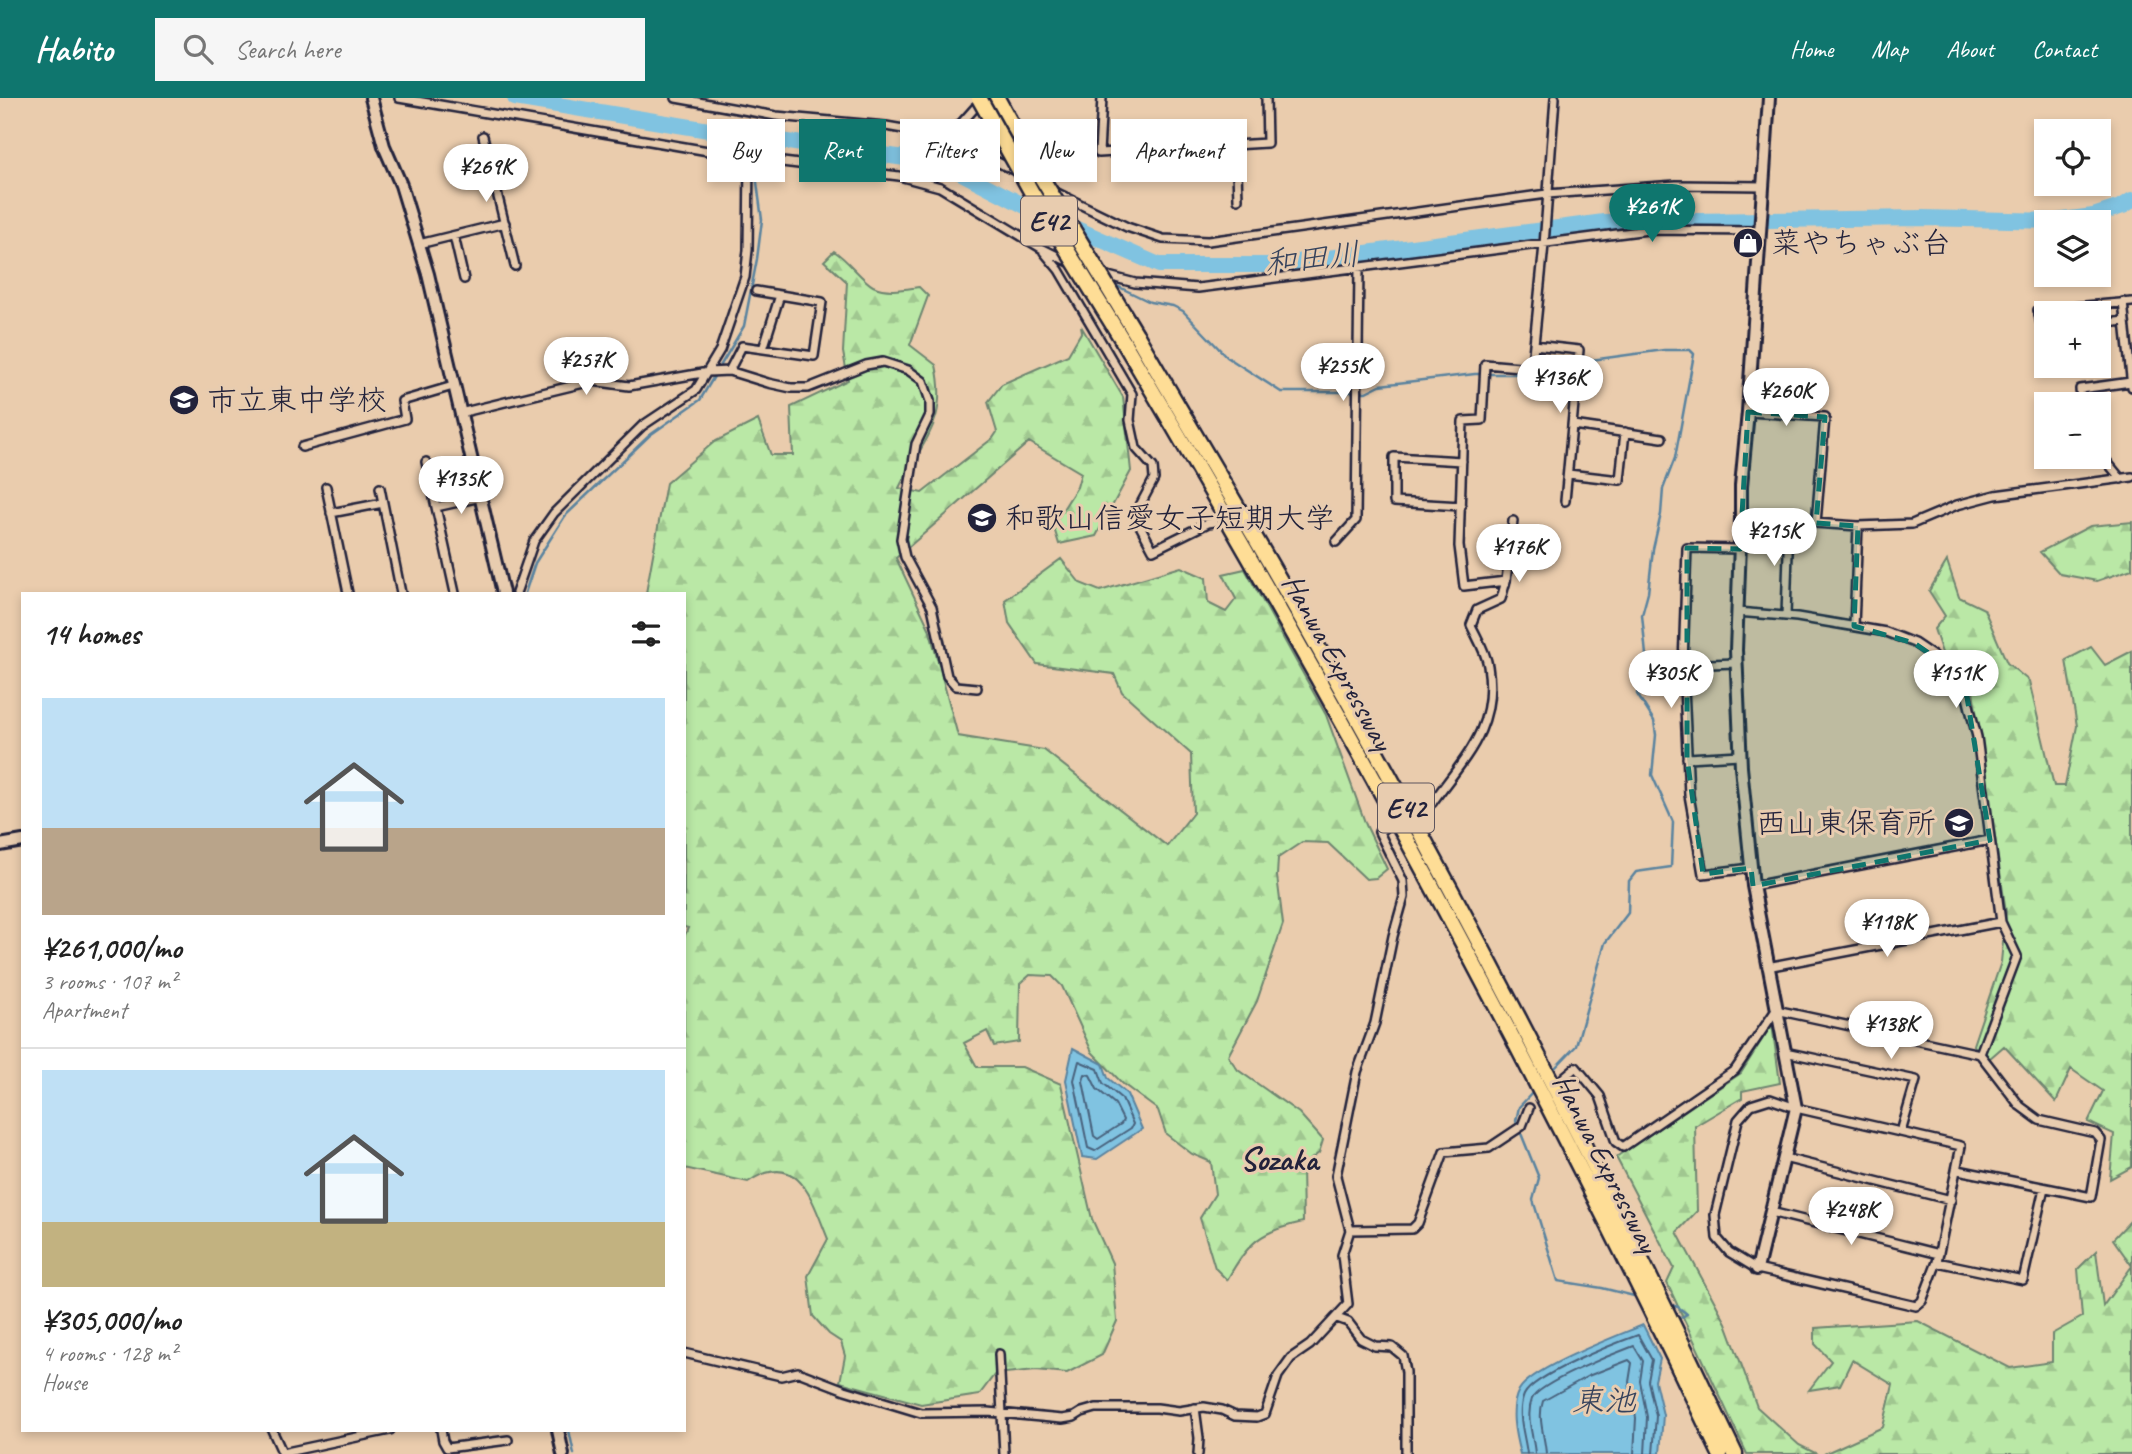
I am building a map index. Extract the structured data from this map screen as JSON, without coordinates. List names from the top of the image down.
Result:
{
  "streets": {
    "highway": ["E42", "Hanwa Expressway"]
  },
  "districts": ["Sozaka"],
  "water": ["和田川", "東池"],
  "places": {
    "shop": ["菜やちゃぶ台"],
    "school or university": ["市立東中学校", "和歌山信愛女子短期大学", "西山東保育所"]
  },
  "page": {
    "header": "Habito",
    "search": "Search here",
    "nav": [
      "Home",
      "Map",
      "About",
      "Contact"
    ],
    "map_buttons": ["+", "−"],
    "chip": [
      "Buy",
      "Rent",
      "Filters",
      "New",
      "Apartment"
    ],
    "price": [
      "¥269K",
      "¥261K",
      "¥257K",
      "¥255K",
      "¥136K",
      "¥260K",
      "¥135K",
      "¥215K",
      "¥176K",
      "¥305K",
      "¥151K",
      "¥118K",
      "¥138K",
      "¥248K"
    ],
    "heading": "14 homes",
    "list": [
      {
        "name": "¥261,000/mo",
        "note": "3 rooms · 107 m² · Apartment"
      },
      {
        "name": "¥305,000/mo",
        "note": "4 rooms · 128 m² · House"
      }
    ]
  }
}
